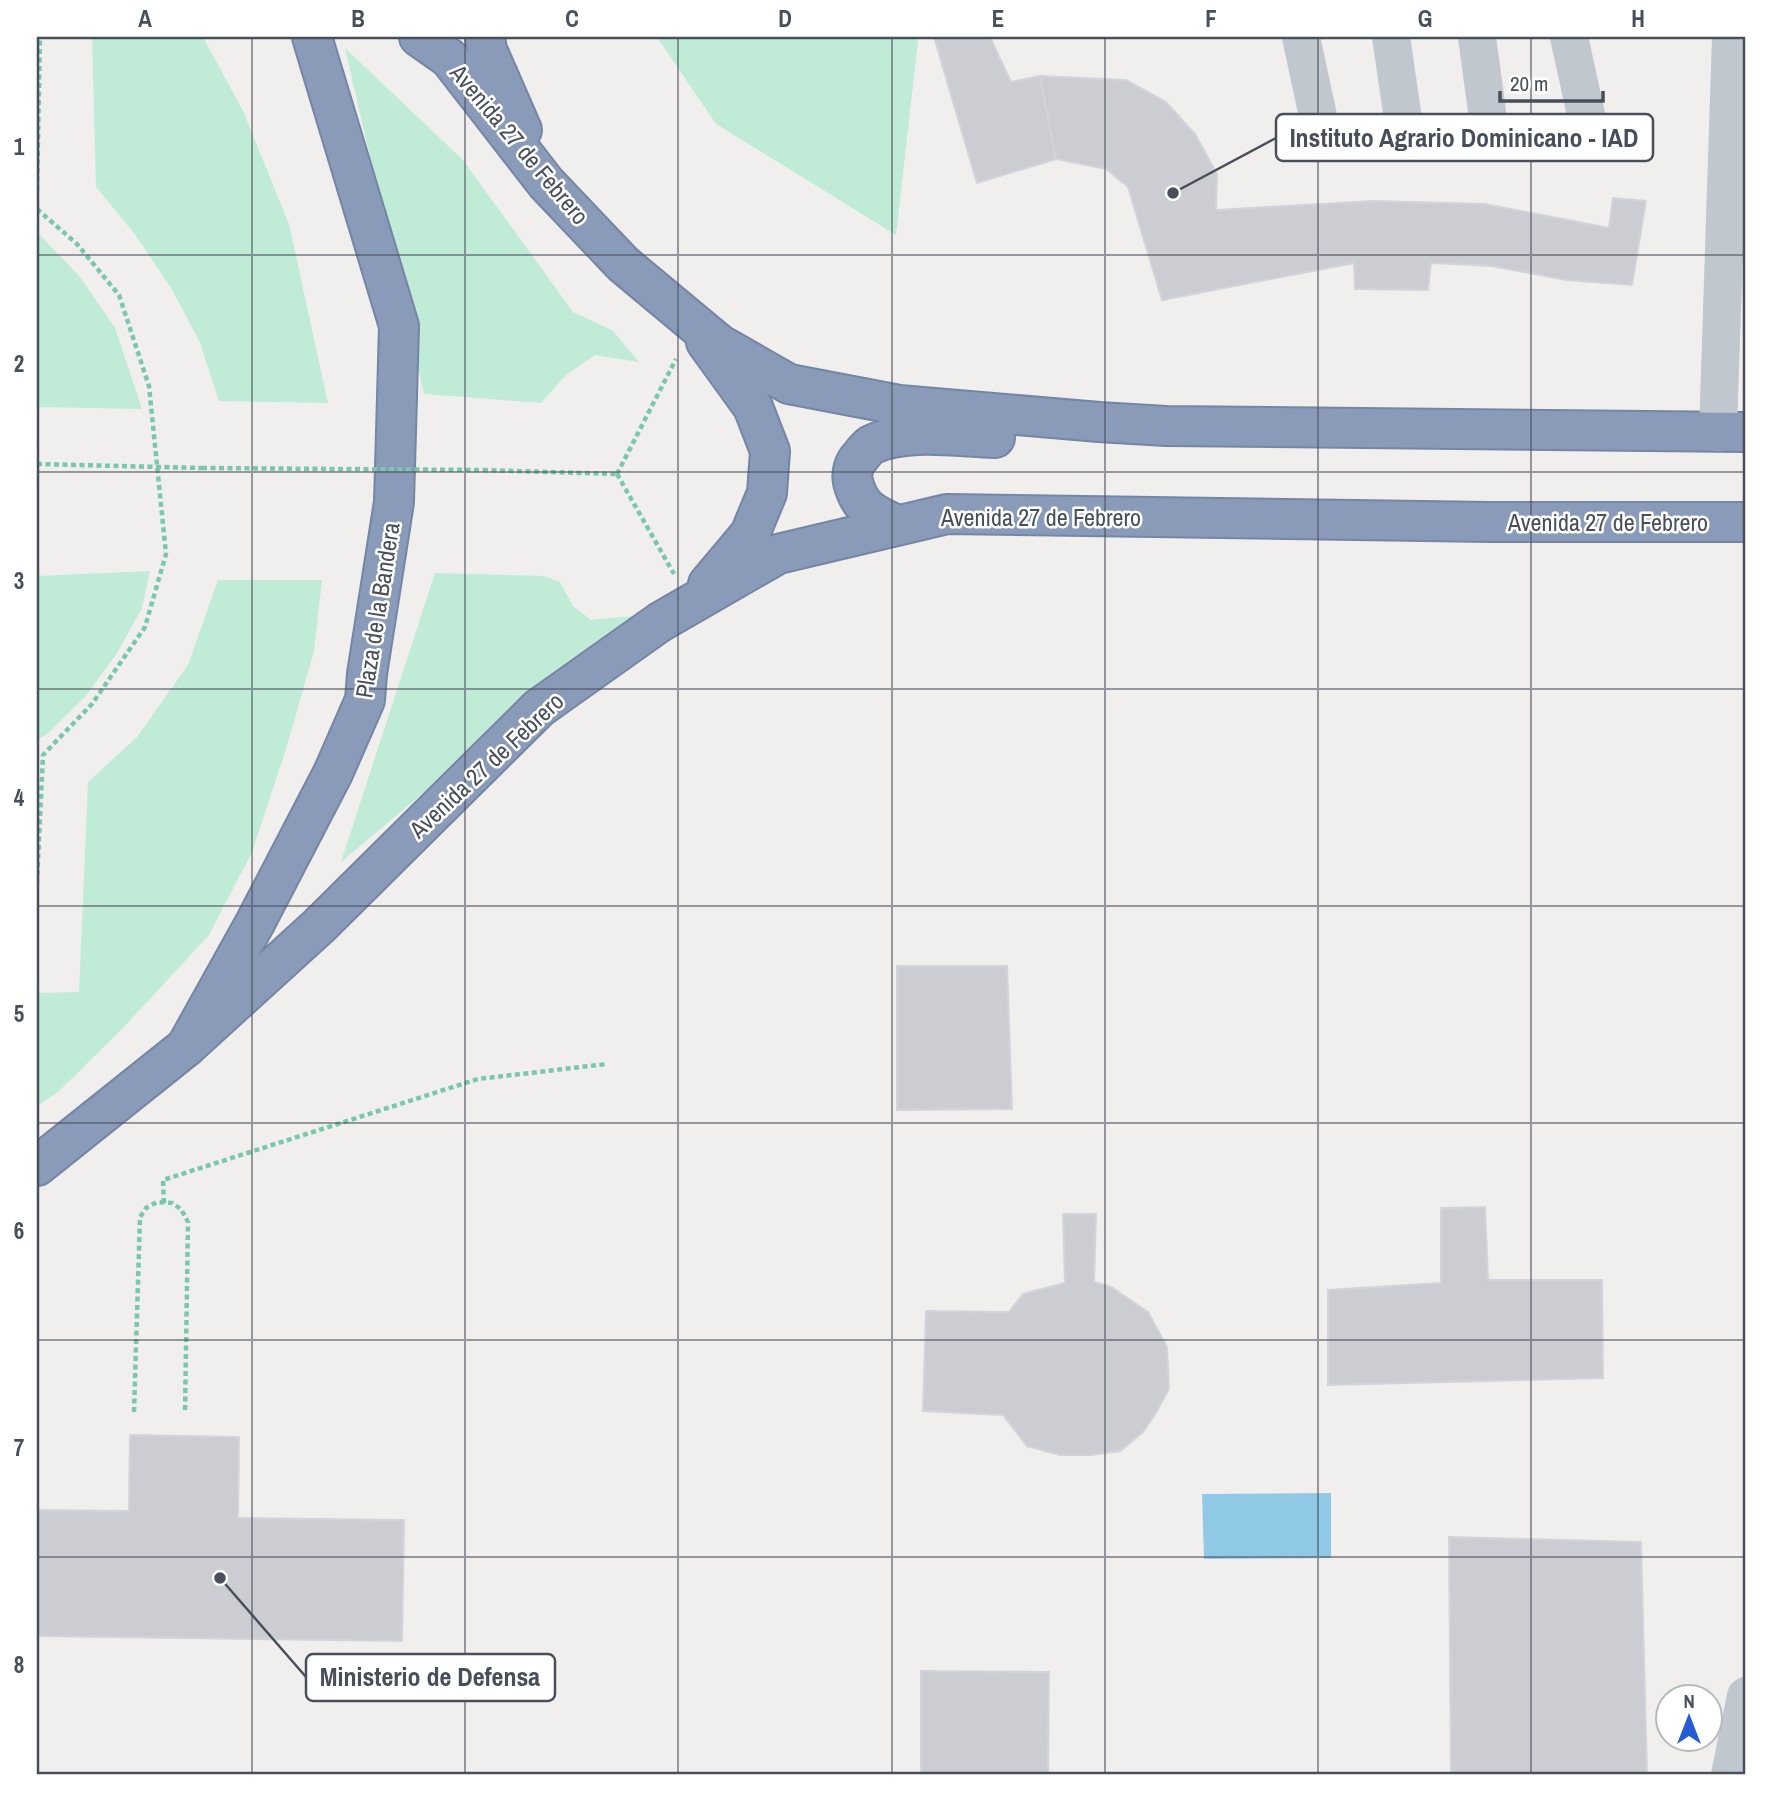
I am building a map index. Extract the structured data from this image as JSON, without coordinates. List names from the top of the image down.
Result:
{
  "streets": {
    "highway": ["Avenida 27 de Febrero", "Plaza de la Bandera"]
  },
  "crossings": [
    ["Avenida 27 de Febrero", "Plaza de la Bandera"]
  ],
  "places": ["Instituto Agrario Dominicano - IAD", "Ministerio de Defensa"],
  "scale_bar": "20 m",
  "north": "top",
  "grid": {
    "columns": [
      "A",
      "B",
      "C",
      "D",
      "E",
      "F",
      "G",
      "H"
    ],
    "rows": [
      "1",
      "2",
      "3",
      "4",
      "5",
      "6",
      "7",
      "8"
    ]
  }
}
